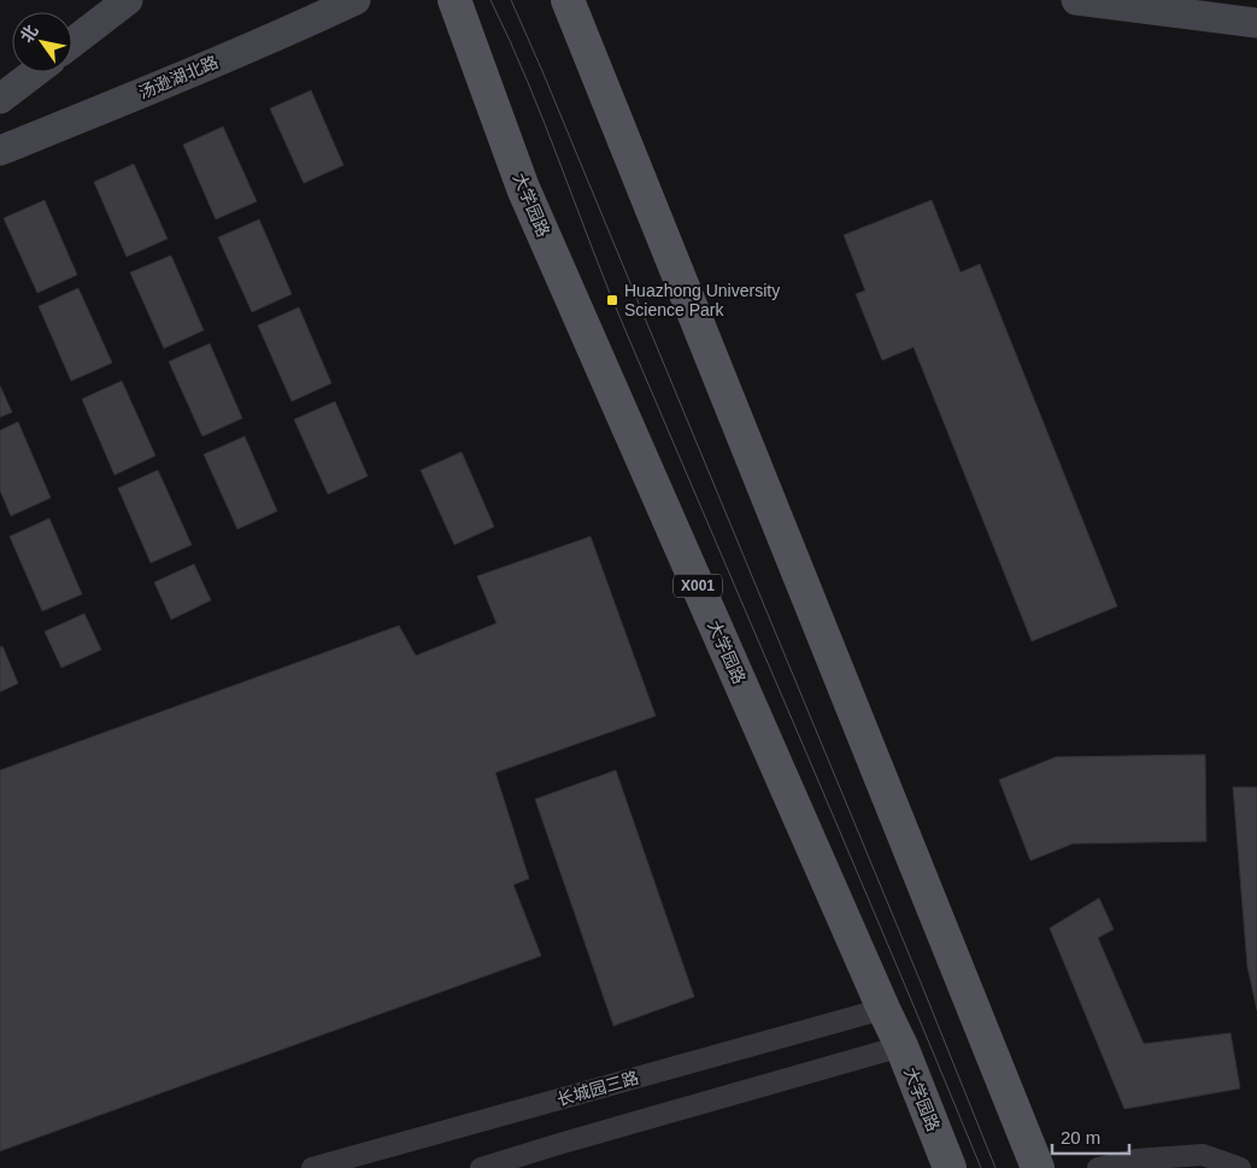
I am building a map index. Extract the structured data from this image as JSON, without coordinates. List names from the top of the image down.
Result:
{
  "streets": {
    "main road": ["汤逊湖北路", "大学园路", "X001"],
    "street": ["长城园三路"]
  },
  "crossings": [
    ["大学园路", "长城园三路"]
  ],
  "places": {
    "transit": ["Huazhong University Science Park"]
  },
  "scale_bar": "20 m",
  "north": "top left"
}
